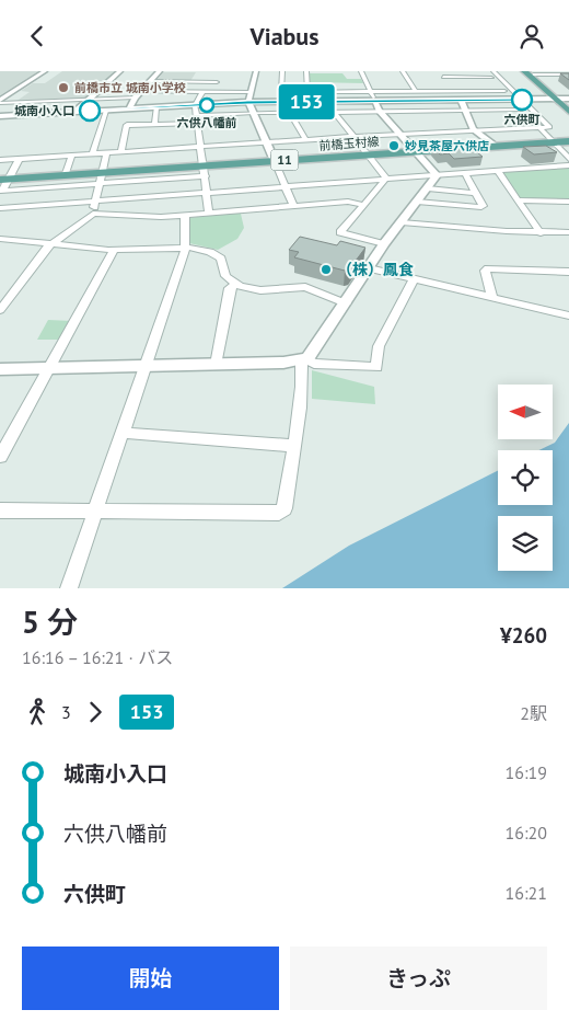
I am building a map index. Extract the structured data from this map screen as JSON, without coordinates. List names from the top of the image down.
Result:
{
  "streets": {
    "main road": ["前橋玉村線", "11"]
  },
  "places": [
    "前橋市立 城南小学校",
    "六供町",
    "六供八幡前",
    "城南小入口",
    "妙見茶屋六供店",
    "（株）鳳食"
  ],
  "lines": ["bus line 153"],
  "north": "left",
  "page": {
    "header": "Viabus",
    "on_map": "153",
    "heading": ["5 分", "16:16 – 16:21 · バス", "¥260"],
    "legs": ["3", "153", "2駅"],
    "list": [
      {
        "name": "城南小入口",
        "value": "16:19"
      },
      {
        "name": "六供八幡前",
        "value": "16:20"
      },
      {
        "name": "六供町",
        "value": "16:21"
      }
    ],
    "buttons": ["開始", "きっぷ"]
  }
}
